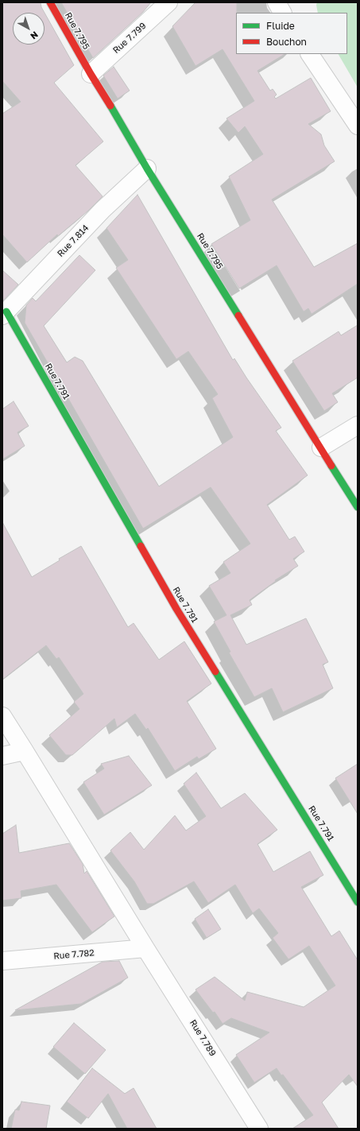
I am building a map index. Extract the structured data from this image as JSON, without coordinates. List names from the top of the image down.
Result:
{
  "streets": {
    "street": [
      "Rue 7.795",
      "Rue 7.799",
      "Rue 7.814",
      "Rue 7.791",
      "Rue 7.782",
      "Rue 7.789"
    ]
  },
  "crossings": [
    ["Rue 7.795", "Rue 7.799"],
    ["Rue 7.795", "Rue 7.814"],
    ["Rue 7.814", "Rue 7.791"],
    ["Rue 7.782", "Rue 7.789"]
  ],
  "legend": ["Fluide", "Bouchon"],
  "north": "bottom right"
}
